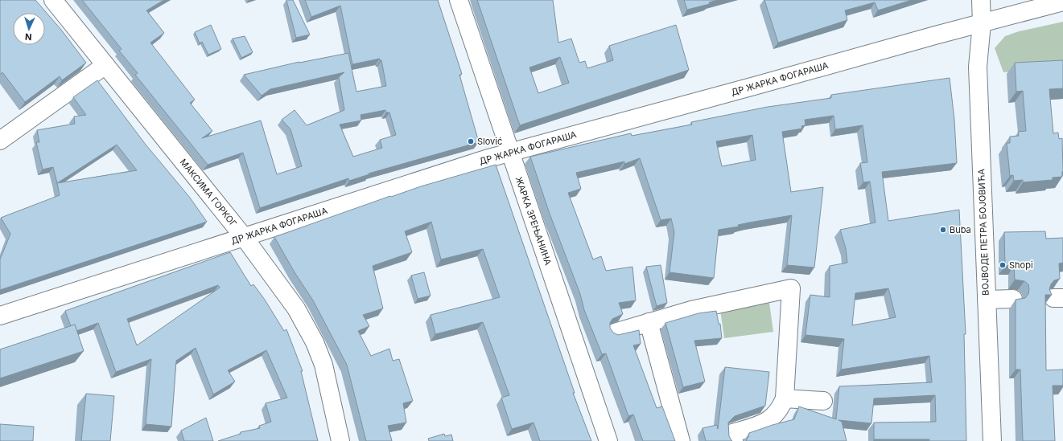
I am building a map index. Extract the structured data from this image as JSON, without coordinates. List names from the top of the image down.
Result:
{
  "streets": {
    "street": [
      "ДР ЖАРКА ФОГАРАША",
      "МАКСИМА ГОРКОГ",
      "ЖАРКА ЗРЕЊАНИНА",
      "ВОЈВОДЕ ПЕТРА БОЈОВИЋА"
    ]
  },
  "crossings": [
    ["ДР ЖАРКА ФОГАРАША", "МАКСИМА ГОРКОГ"],
    ["ДР ЖАРКА ФОГАРАША", "ЖАРКА ЗРЕЊАНИНА"],
    ["ДР ЖАРКА ФОГАРАША", "ВОЈВОДЕ ПЕТРА БОЈОВИЋА"]
  ],
  "places": ["Slović", "Buba", "Shopi"],
  "north": "bottom"
}
